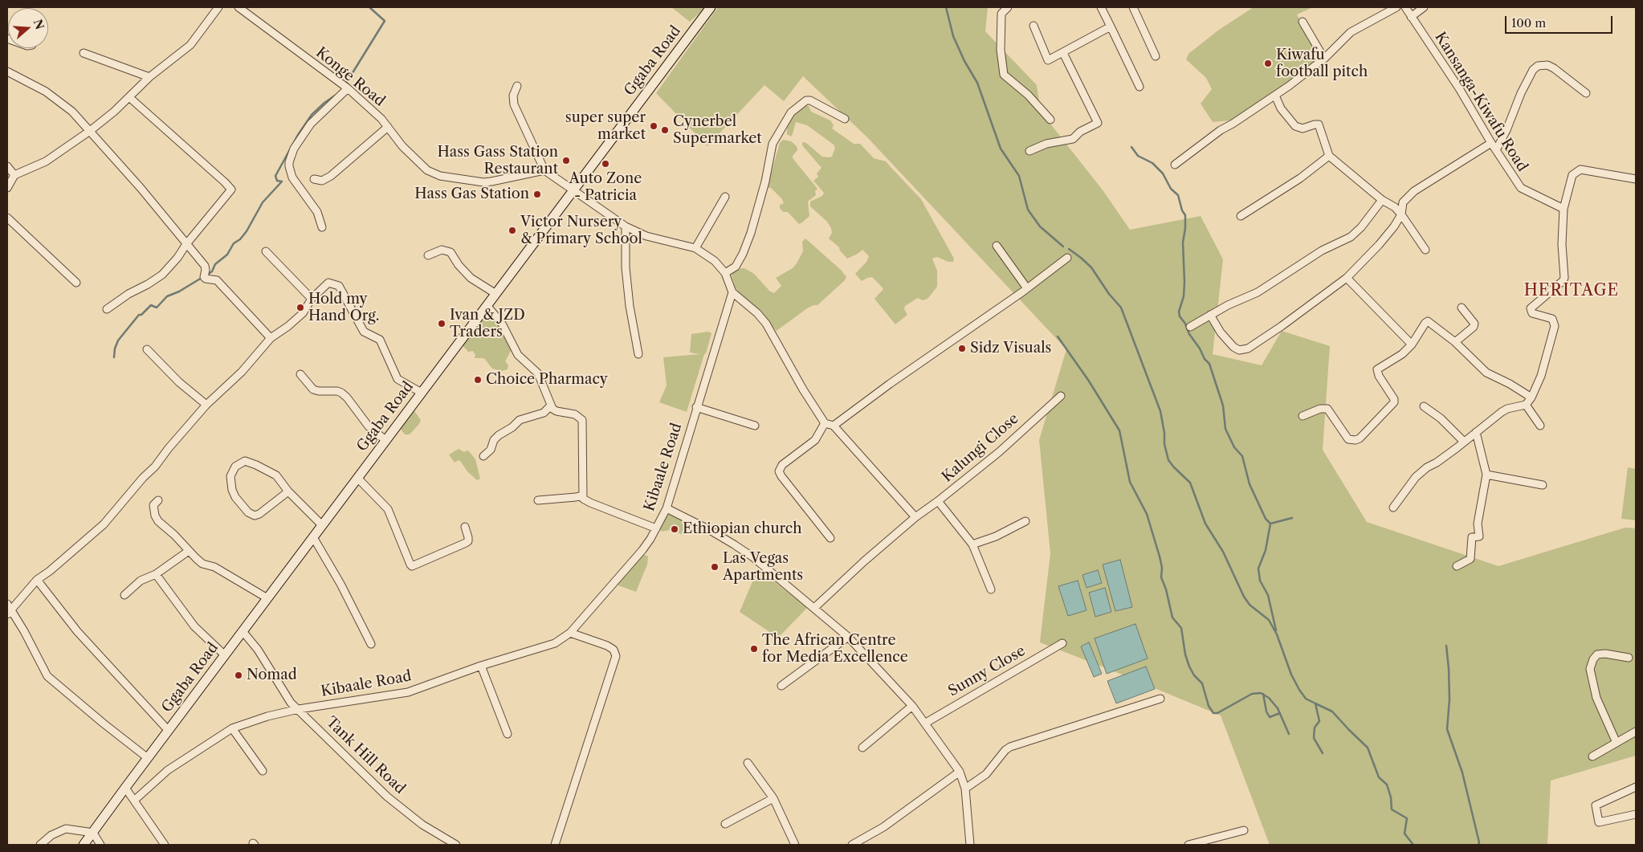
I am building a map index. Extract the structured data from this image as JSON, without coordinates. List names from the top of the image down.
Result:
{
  "streets": {
    "main road": ["Ggaba Road"],
    "street": [
      "Konge Road",
      "Kansanga-Kiwafu Road",
      "Kalungi Close",
      "Kibaale Road",
      "Sunny Close",
      "Tank Hill Road"
    ]
  },
  "crossings": [
    ["Ggaba Road", "Tank Hill Road"],
    ["Kibaale Road", "Tank Hill Road"]
  ],
  "districts": ["HERITAGE"],
  "places": [
    "Kiwafu football pitch",
    "super super market",
    "Cynerbel Supermarket",
    "Hass Gass Station Restaurant",
    "Auto Zone - Patricia",
    "Hass Gas Station",
    "Victor Nursery & Primary School",
    "Hold my Hand Org.",
    "Ivan & JZD Traders",
    "Sidz Visuals",
    "Choice Pharmacy",
    "Ethiopian church",
    "Las Vegas Apartments",
    "The African Centre for Media Excellence",
    "Nomad"
  ],
  "scale_bar": "100 m",
  "north": "right"
}
